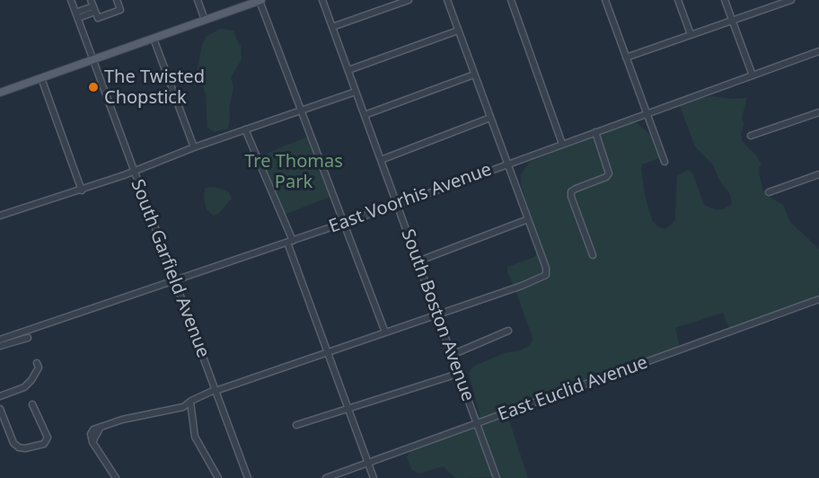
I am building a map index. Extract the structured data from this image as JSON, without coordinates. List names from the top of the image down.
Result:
{
  "streets": {
    "street": [
      "East Voorhis Avenue",
      "South Garfield Avenue",
      "South Boston Avenue",
      "East Euclid Avenue"
    ]
  },
  "crossings": [
    ["East Voorhis Avenue", "South Garfield Avenue"],
    ["East Voorhis Avenue", "South Boston Avenue"],
    ["South Boston Avenue", "East Euclid Avenue"]
  ],
  "parks": ["Tre Thomas Park"],
  "places": ["The Twisted Chopstick"]
}
